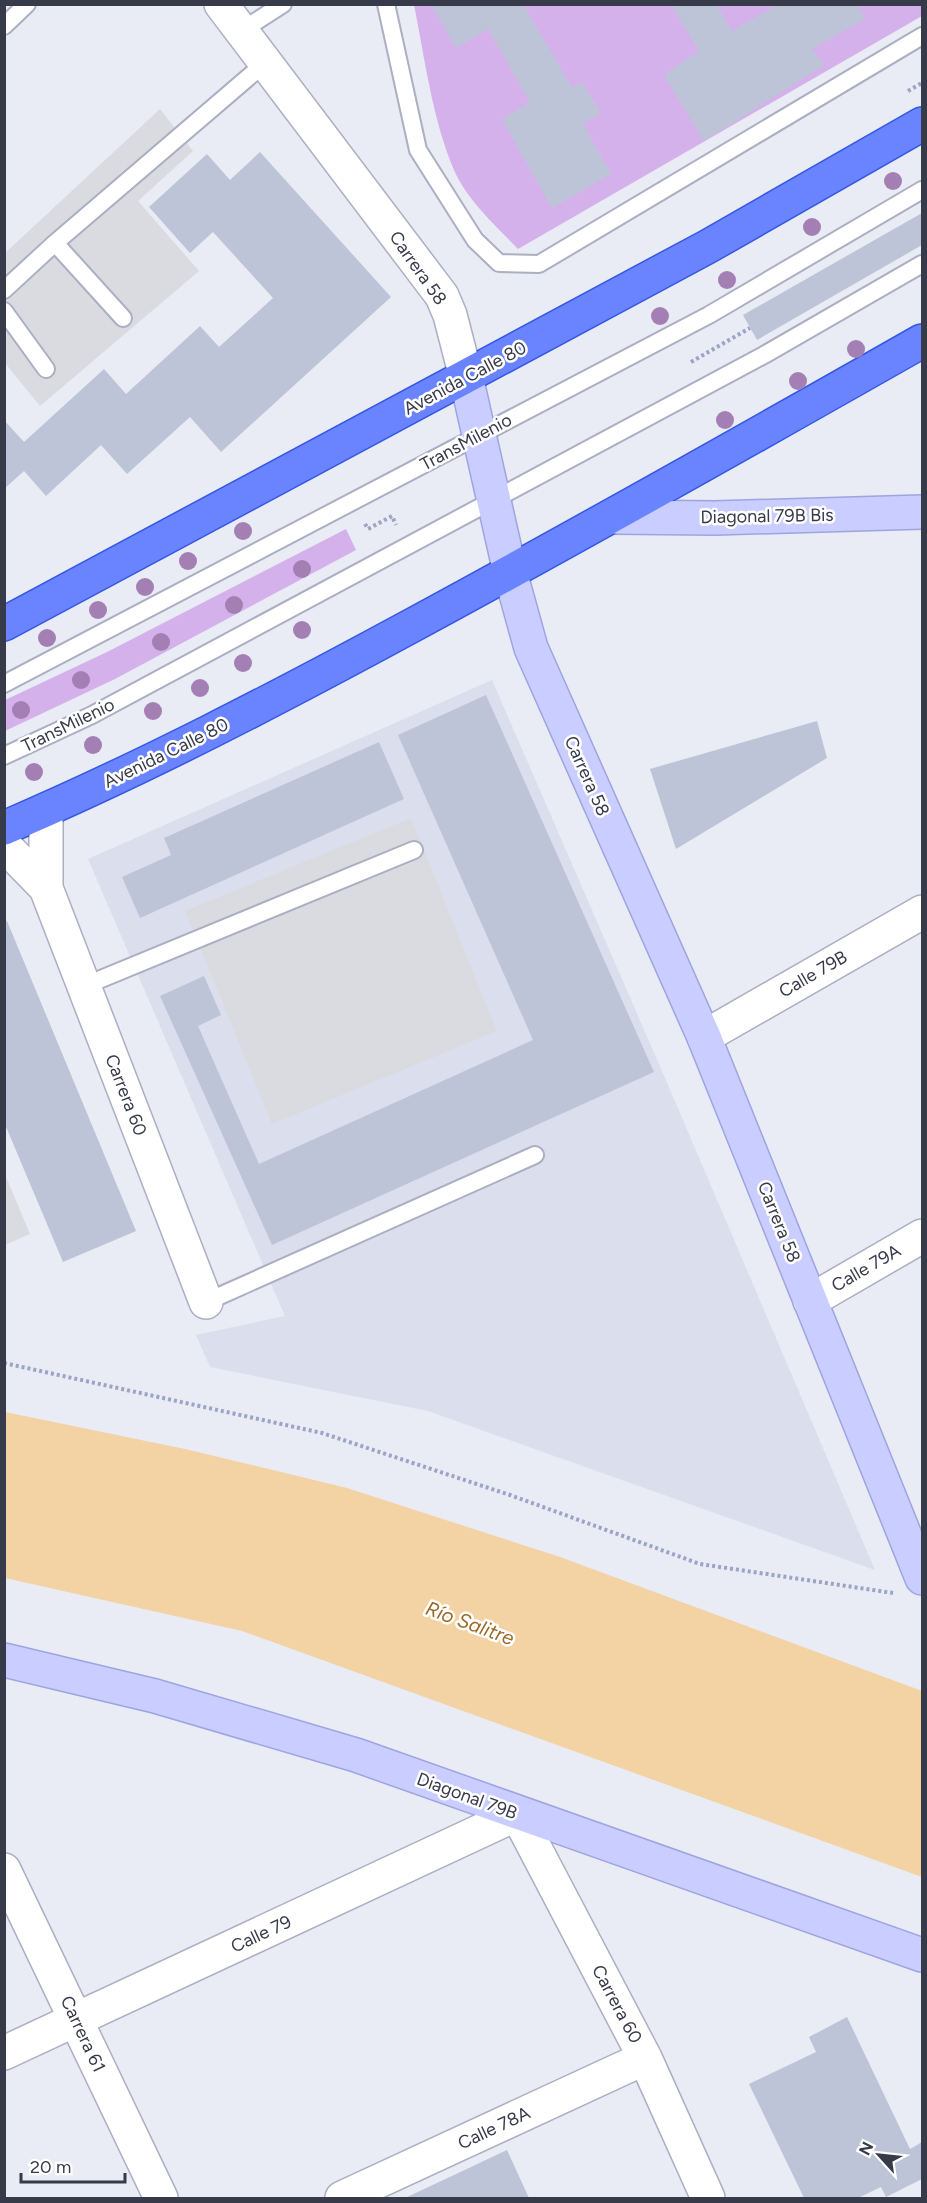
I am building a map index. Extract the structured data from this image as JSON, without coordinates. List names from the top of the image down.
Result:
{
  "streets": {
    "highway": ["Avenida Calle 80"],
    "main road": ["Carrera 58", "Diagonal 79B Bis", "Diagonal 79B"],
    "street": [
      "Calle 79B",
      "Carrera 60",
      "Calle 79A",
      "Calle 79",
      "Carrera 61",
      "Calle 78A"
    ],
    "lane": ["TransMilenio"]
  },
  "crossings": [
    ["Carrera 58", "Avenida Calle 80"],
    ["Carrera 58", "TransMilenio"],
    ["Carrera 58", "Calle 79B"],
    ["Carrera 58", "Calle 79A"],
    ["Avenida Calle 80", "Diagonal 79B Bis"],
    ["Avenida Calle 80", "Carrera 60"],
    ["Carrera 60", "Diagonal 79B"],
    ["Carrera 60", "Calle 79"],
    ["Carrera 60", "Calle 78A"],
    ["Diagonal 79B", "Calle 79"],
    ["Calle 79", "Carrera 61"]
  ],
  "water": ["Río Salitre"],
  "scale_bar": "20 m",
  "north": "top left"
}
